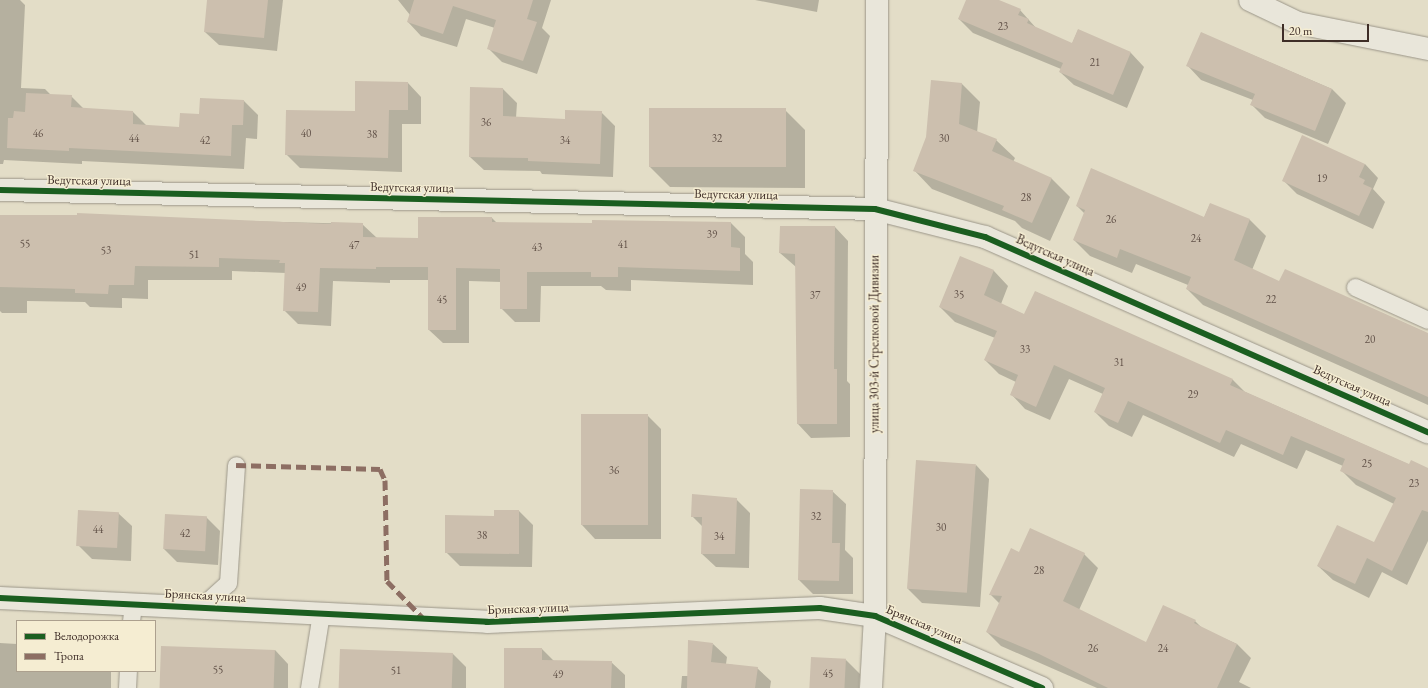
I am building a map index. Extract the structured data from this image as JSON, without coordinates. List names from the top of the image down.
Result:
{
  "streets": {
    "street": ["Ведугская улица", "улица 303-й Стрелковой Дивизии", "Брянская улица"]
  },
  "crossings": [
    ["Ведугская улица", "улица 303-й Стрелковой Дивизии"],
    ["улица 303-й Стрелковой Дивизии", "Брянская улица"]
  ],
  "house_numbers": [
    "23",
    "21",
    "36",
    "46",
    "40",
    "38",
    "44",
    "32",
    "30",
    "42",
    "34",
    "19",
    "28",
    "26",
    "39",
    "24",
    "55",
    "41",
    "47",
    "43",
    "53",
    "51",
    "49",
    "35",
    "37",
    "45",
    "22",
    "20",
    "33",
    "31",
    "29",
    "25",
    "36",
    "23",
    "32",
    "30",
    "44",
    "42",
    "38",
    "34",
    "28",
    "26",
    "24",
    "55",
    "51",
    "45",
    "49"
  ],
  "legend": ["Велодорожка", "Тропа"],
  "scale_bar": "20 m"
}
